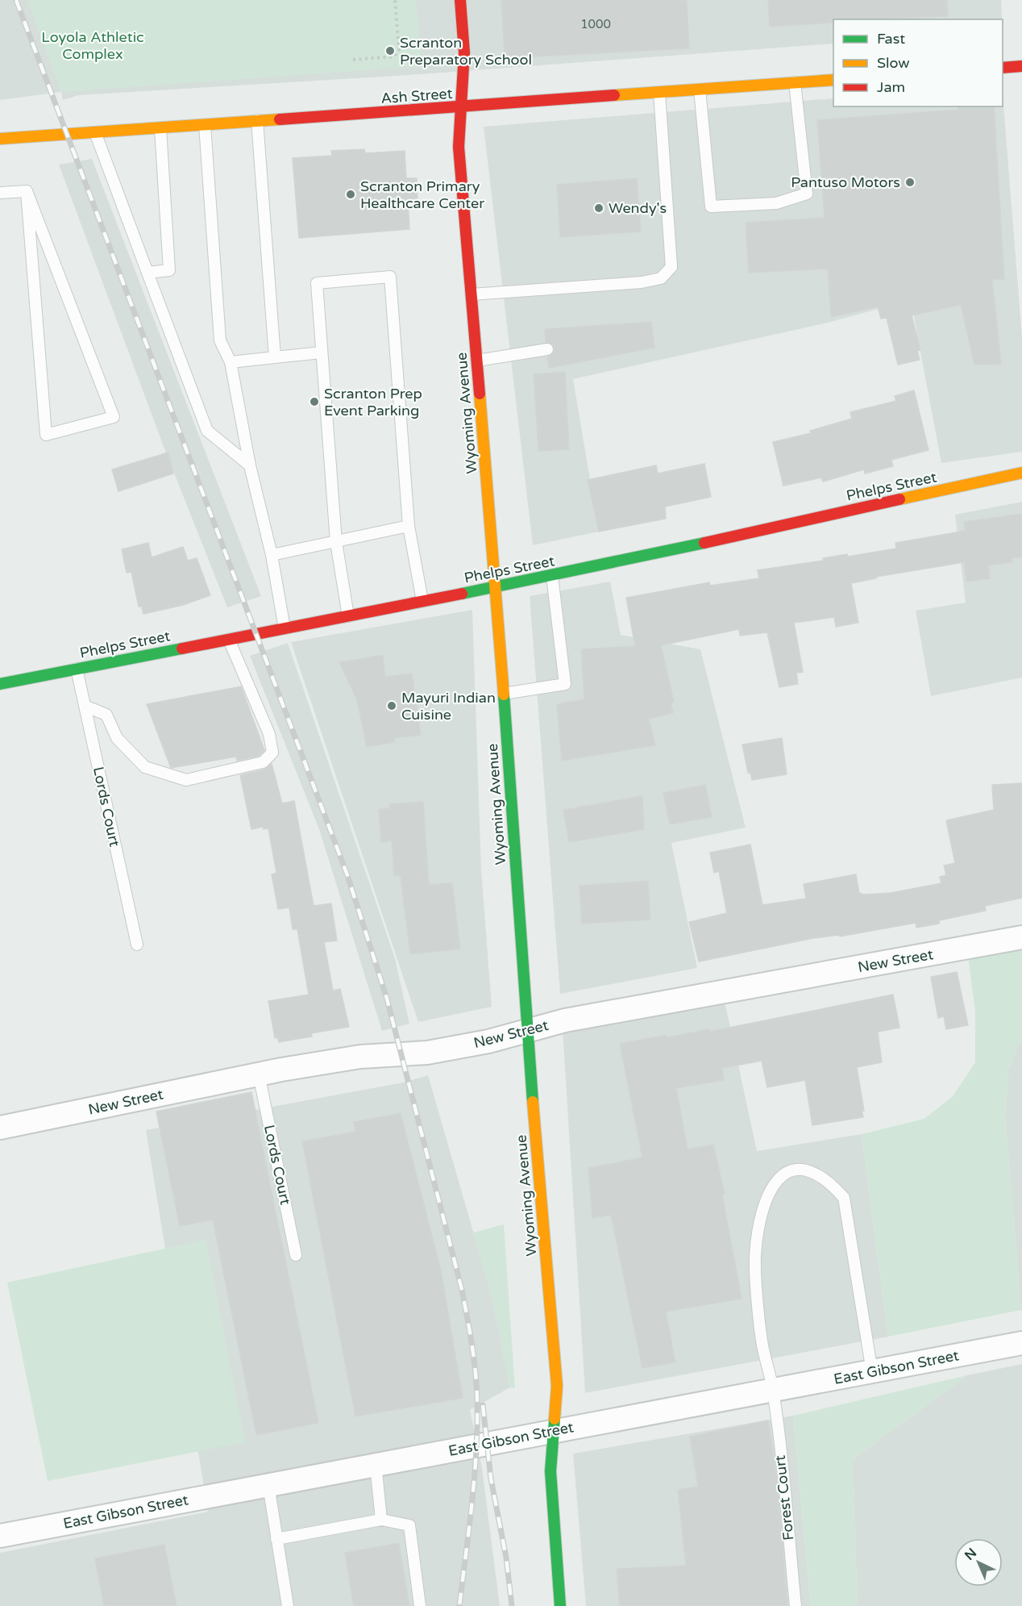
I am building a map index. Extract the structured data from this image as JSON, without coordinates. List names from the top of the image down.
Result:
{
  "streets": {
    "street": [
      "Ash Street",
      "Wyoming Avenue",
      "Phelps Street",
      "New Street",
      "East Gibson Street"
    ],
    "lane": ["Lords Court", "Forest Court"]
  },
  "crossings": [
    ["Ash Street", "Wyoming Avenue"],
    ["Wyoming Avenue", "Phelps Street"],
    ["Wyoming Avenue", "New Street"],
    ["Wyoming Avenue", "East Gibson Street"],
    ["Phelps Street", "Lords Court"],
    ["Lords Court", "New Street"],
    ["East Gibson Street", "Forest Court"]
  ],
  "parks": ["Loyola Athletic Complex"],
  "places": [
    "Scranton Preparatory School",
    "Pantuso Motors",
    "Scranton Primary Healthcare Center",
    "Wendy's",
    "Scranton Prep Event Parking",
    "Mayuri Indian Cuisine"
  ],
  "house_numbers": ["1000"],
  "legend": ["Fast", "Slow", "Jam"],
  "north": "top left"
}
